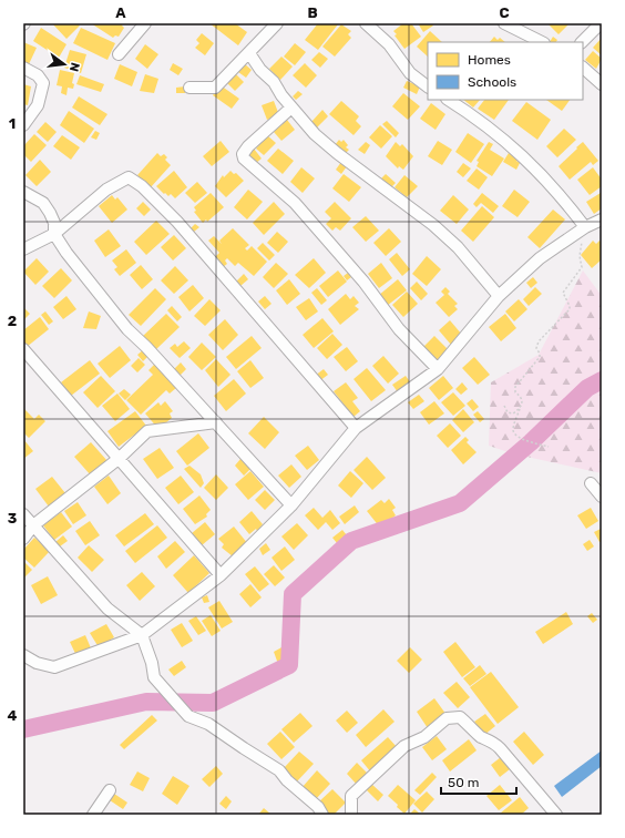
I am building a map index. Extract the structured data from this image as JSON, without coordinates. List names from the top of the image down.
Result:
{
  "legend": ["Homes", "Schools"],
  "scale_bar": "50 m",
  "north": "right",
  "grid": {
    "columns": ["A", "B", "C"],
    "rows": [
      "1",
      "2",
      "3",
      "4"
    ]
  }
}
